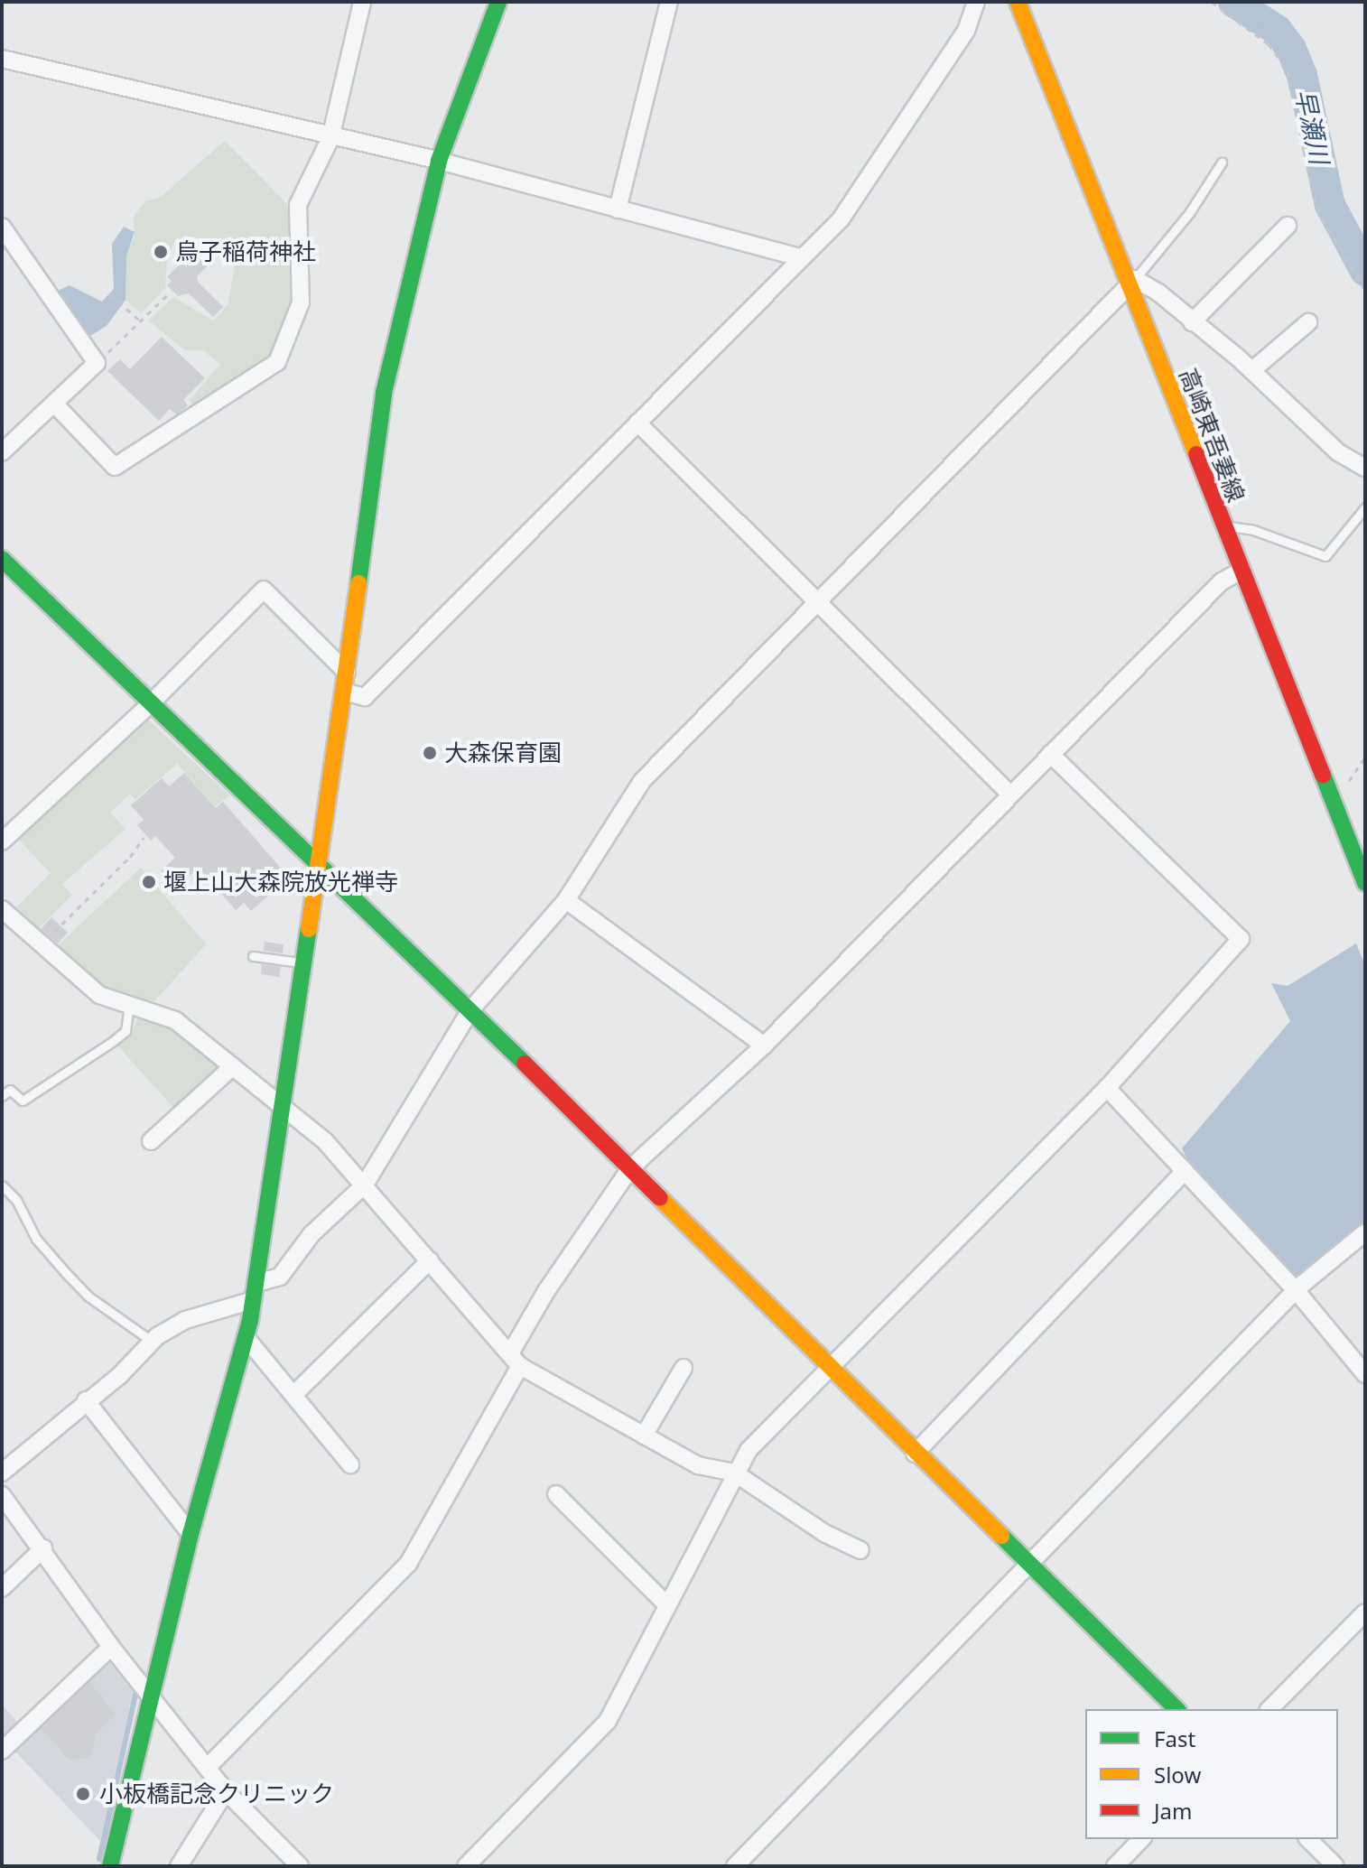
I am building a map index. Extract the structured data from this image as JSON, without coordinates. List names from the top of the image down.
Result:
{
  "streets": {
    "street": ["高崎東吾妻線"]
  },
  "water": ["早瀬川"],
  "places": [
    "烏子稲荷神社",
    "大森保育園",
    "堰上山大森院放光禅寺",
    "小板橋記念クリニック"
  ],
  "legend": ["Fast", "Slow", "Jam"]
}
